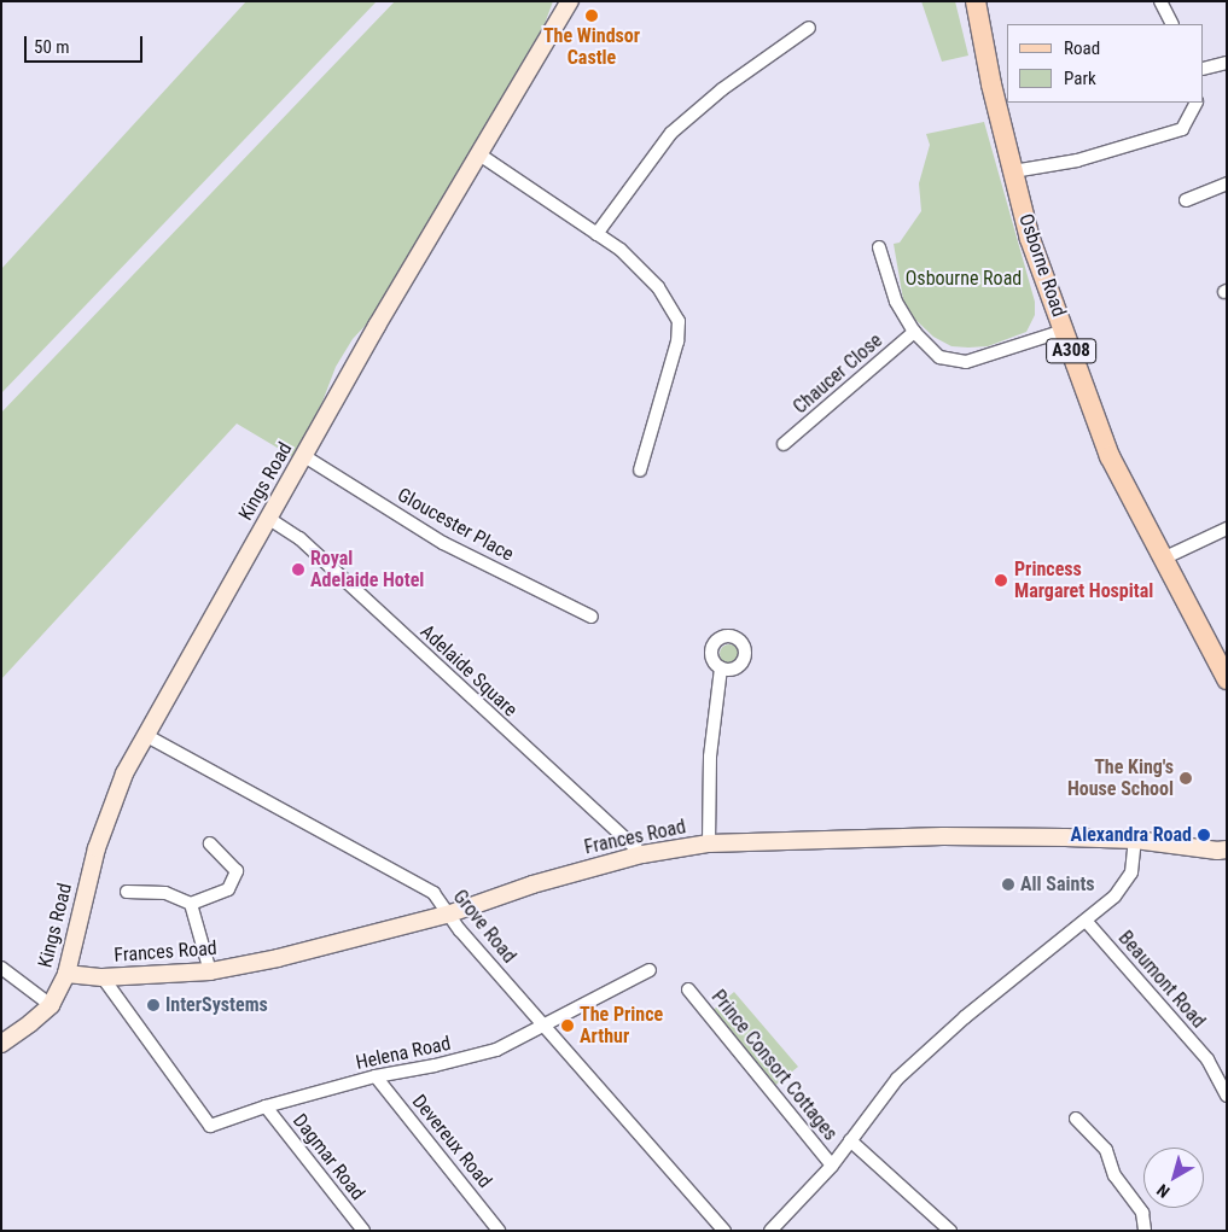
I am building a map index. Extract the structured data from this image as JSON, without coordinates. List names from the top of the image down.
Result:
{
  "streets": {
    "main road": [
      "Osborne Road",
      "A308",
      "Kings Road",
      "Frances Road"
    ],
    "street": [
      "Chaucer Close",
      "Gloucester Place",
      "Adelaide Square",
      "Grove Road",
      "Beaumont Road",
      "Helena Road",
      "Prince Consort Cottages",
      "Devereux Road",
      "Dagmar Road"
    ]
  },
  "crossings": [
    ["Kings Road", "Gloucester Place"],
    ["Kings Road", "Adelaide Square"],
    ["Kings Road", "Frances Road"],
    ["Kings Road", "Grove Road"],
    ["Adelaide Square", "Frances Road"],
    ["Frances Road", "Grove Road"],
    ["Frances Road", "Helena Road"],
    ["Grove Road", "Helena Road"],
    ["Helena Road", "Devereux Road"],
    ["Helena Road", "Dagmar Road"]
  ],
  "parks": ["Osbourne Road"],
  "places": [
    "The Windsor Castle",
    "Royal Adelaide Hotel",
    "Princess Margaret Hospital",
    "The King's House School",
    "Alexandra Road",
    "All Saints",
    "InterSystems",
    "The Prince Arthur"
  ],
  "legend": ["Road", "Park"],
  "scale_bar": "50 m",
  "north": "bottom left"
}
